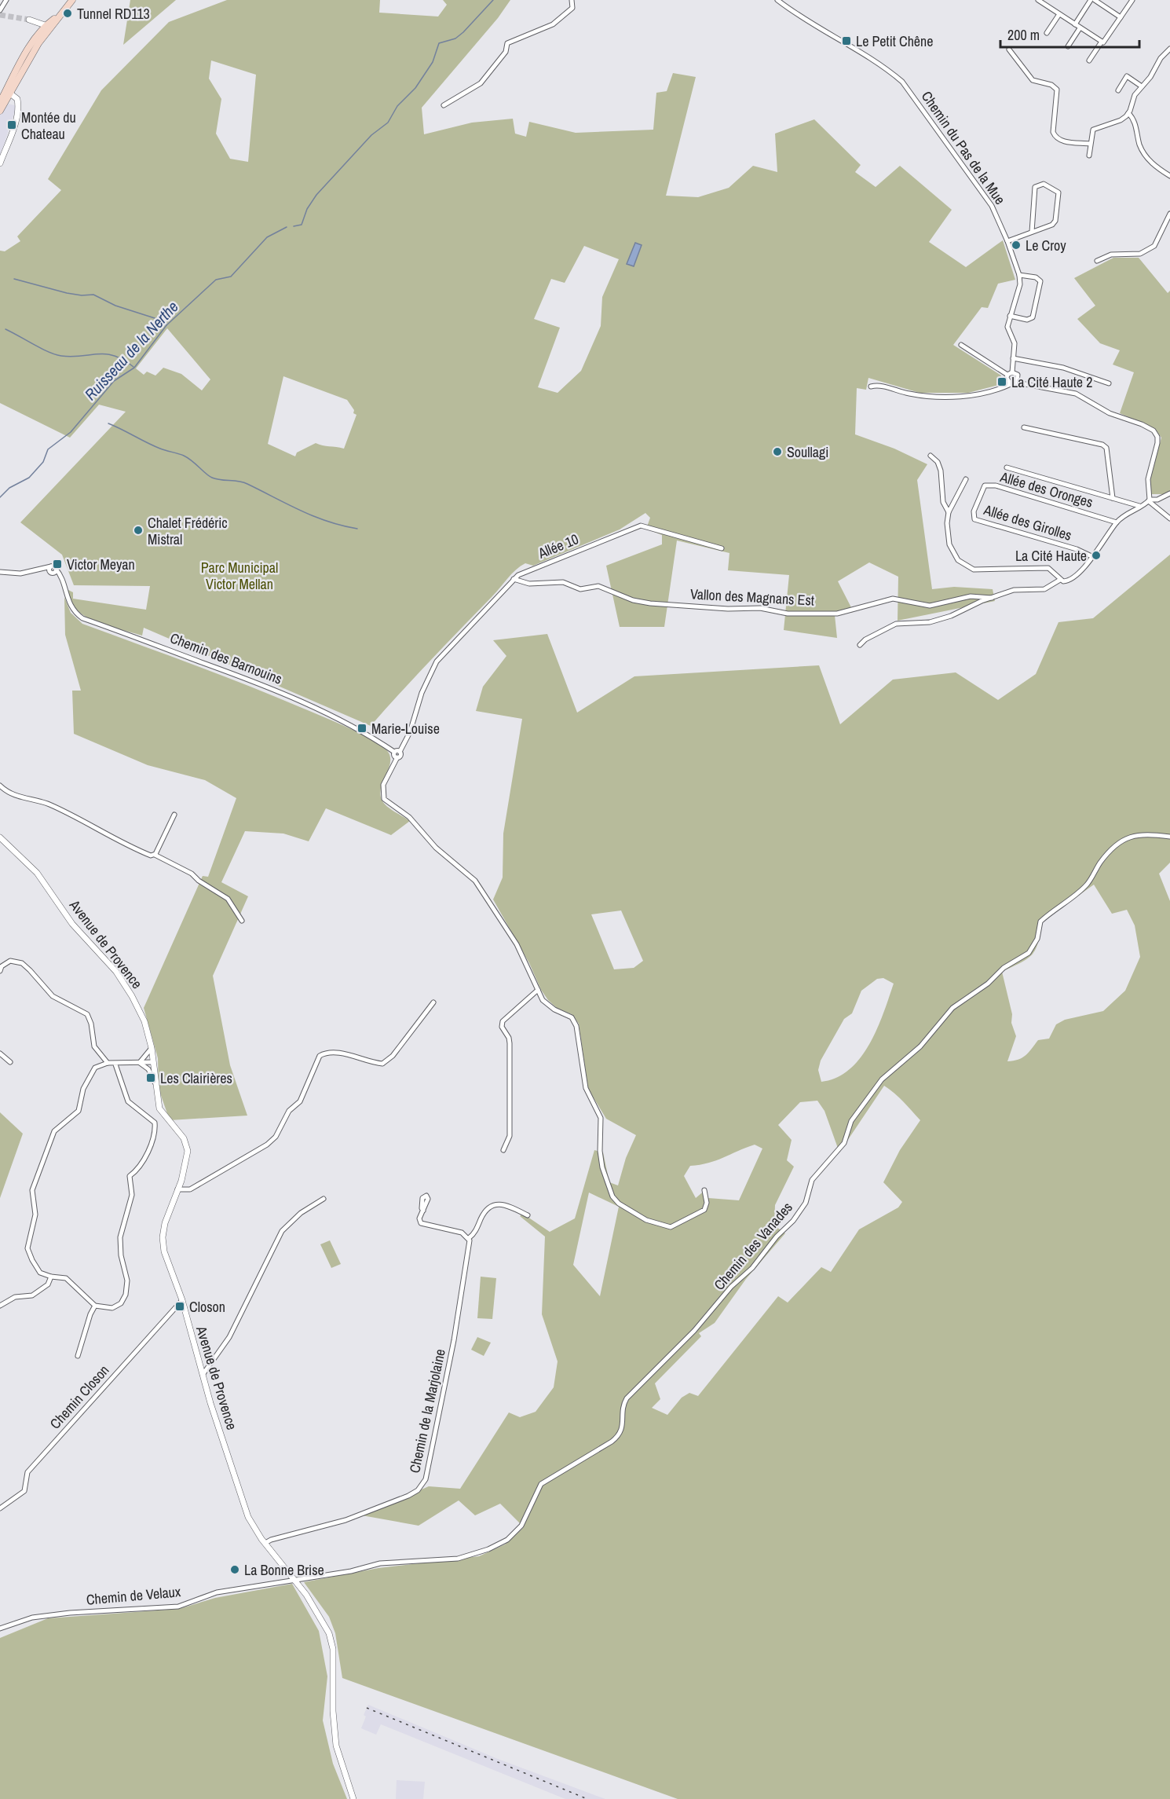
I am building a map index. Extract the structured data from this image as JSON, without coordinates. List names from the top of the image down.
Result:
{
  "streets": {
    "street": [
      "Chemin du Pas de la Mue",
      "Allée des Oronges",
      "Allée des Girolles",
      "Allée 10",
      "Vallon des Magnans Est",
      "Chemin des Barnouins",
      "Avenue de Provence",
      "Chemin des Vanades",
      "Chemin Closon",
      "Chemin de la Marjolaine",
      "Chemin de Velaux"
    ]
  },
  "crossings": [
    ["Allée des Oronges", "Allée des Girolles"],
    ["Allée 10", "Vallon des Magnans Est"],
    ["Avenue de Provence", "Chemin des Vanades"],
    ["Avenue de Provence", "Chemin Closon"],
    ["Avenue de Provence", "Chemin de la Marjolaine"],
    ["Avenue de Provence", "Chemin de Velaux"],
    ["Chemin des Vanades", "Chemin de Velaux"]
  ],
  "water": ["Ruisseau de la Nerthe"],
  "parks": ["Parc Municipal Victor Mellan"],
  "places": {
    "other": [
      "Tunnel RD113",
      "Le Croy",
      "Soullagi",
      "Chalet Frédéric Mistral",
      "La Cité Haute",
      "La Bonne Brise"
    ],
    "transit": [
      "Le Petit Chêne",
      "Montée du Chateau",
      "La Cité Haute 2",
      "Victor Meyan",
      "Marie-Louise",
      "Les Clairières",
      "Closon"
    ]
  },
  "scale_bar": "200 m"
}
